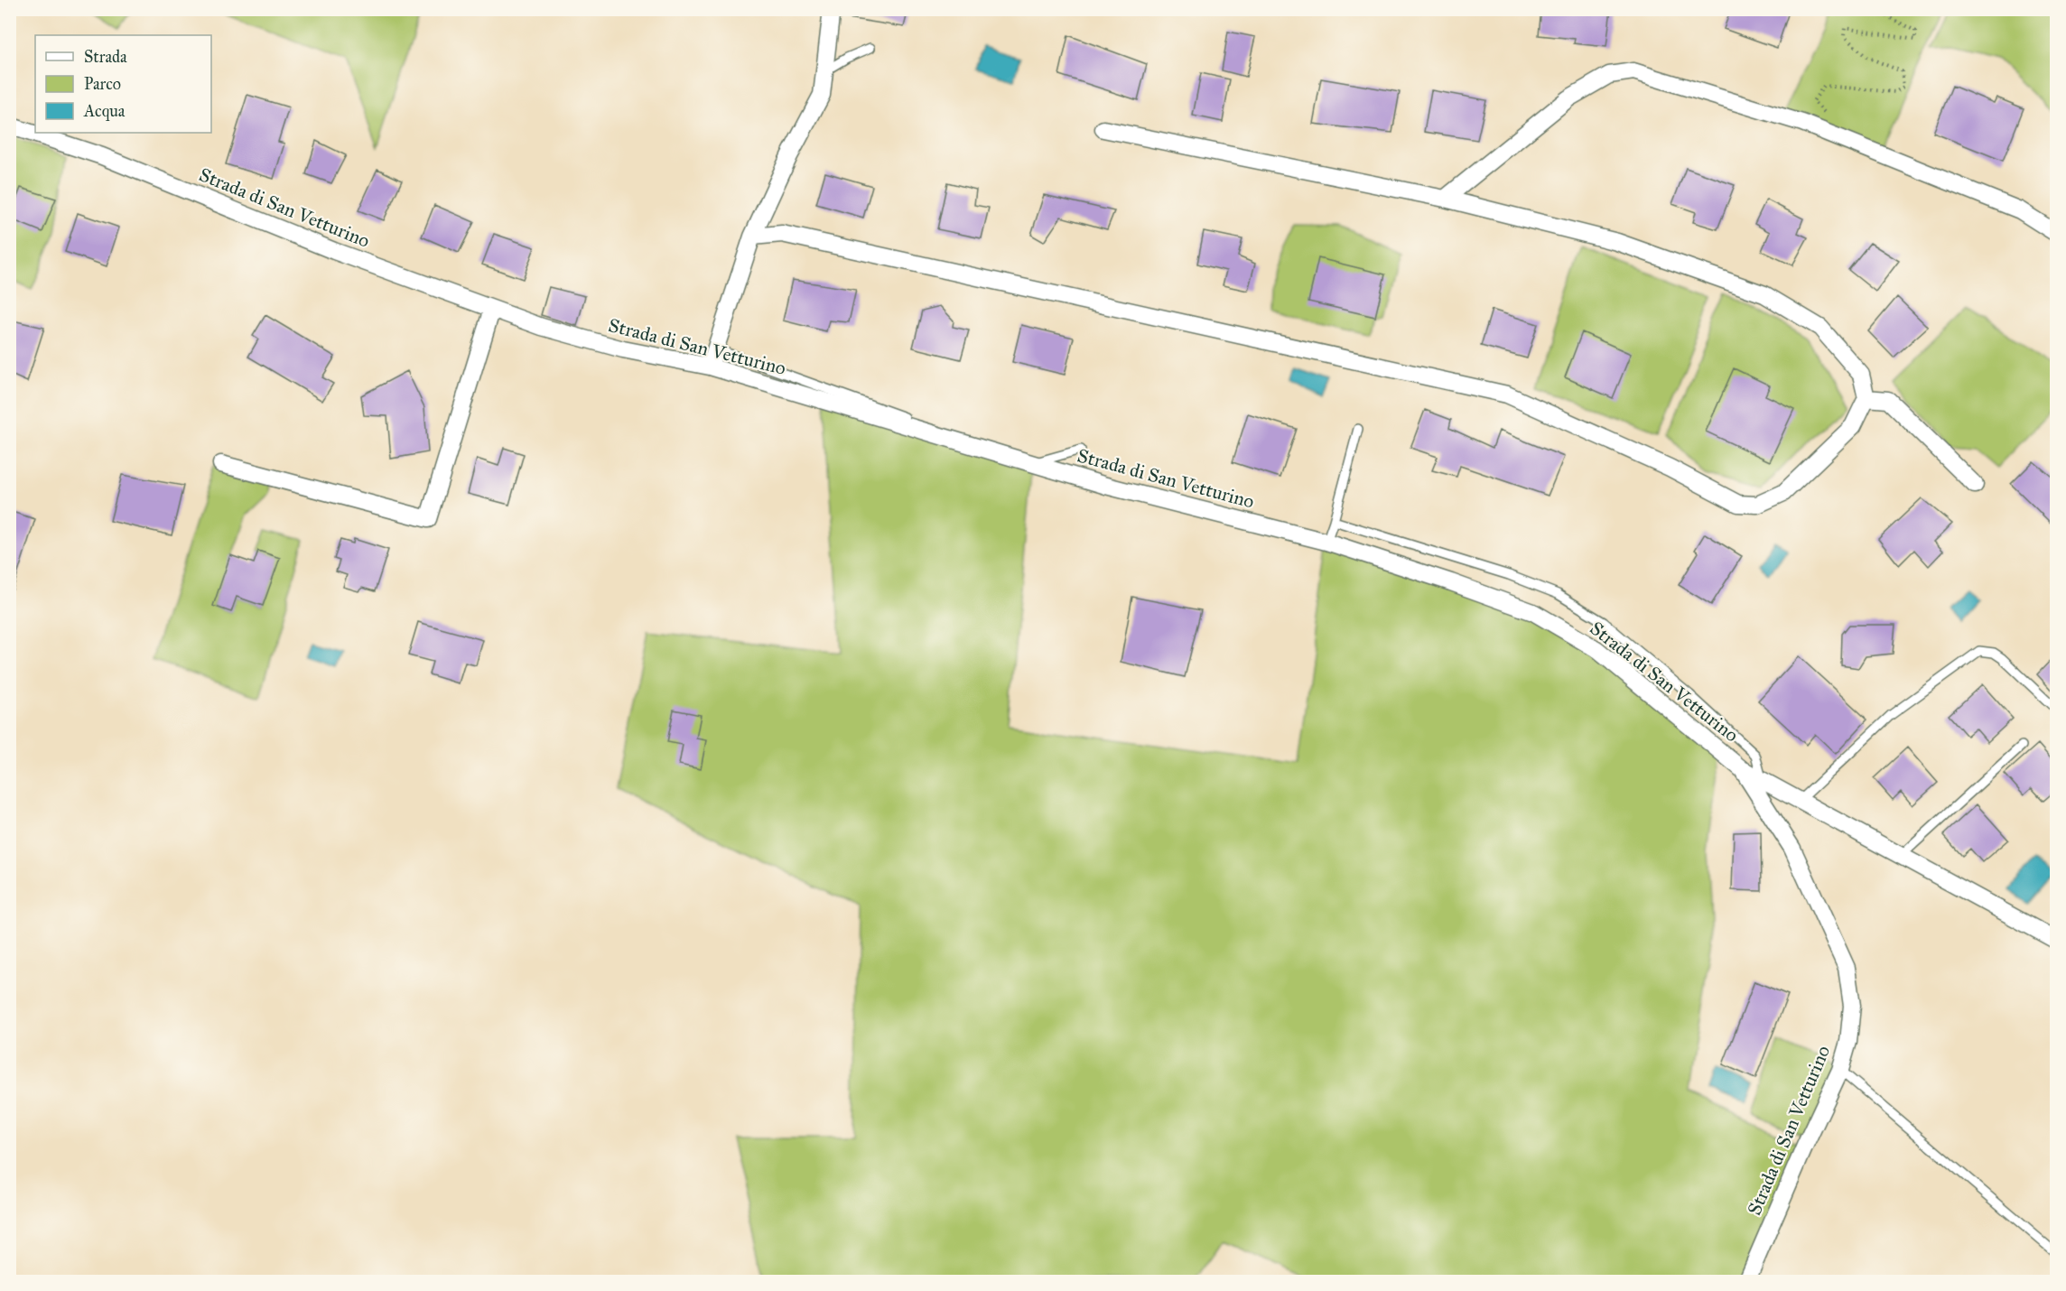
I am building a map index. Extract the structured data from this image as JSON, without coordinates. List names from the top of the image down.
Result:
{
  "streets": {
    "street": ["Strada di San Vetturino"]
  },
  "legend": ["Strada", "Parco", "Acqua"]
}
